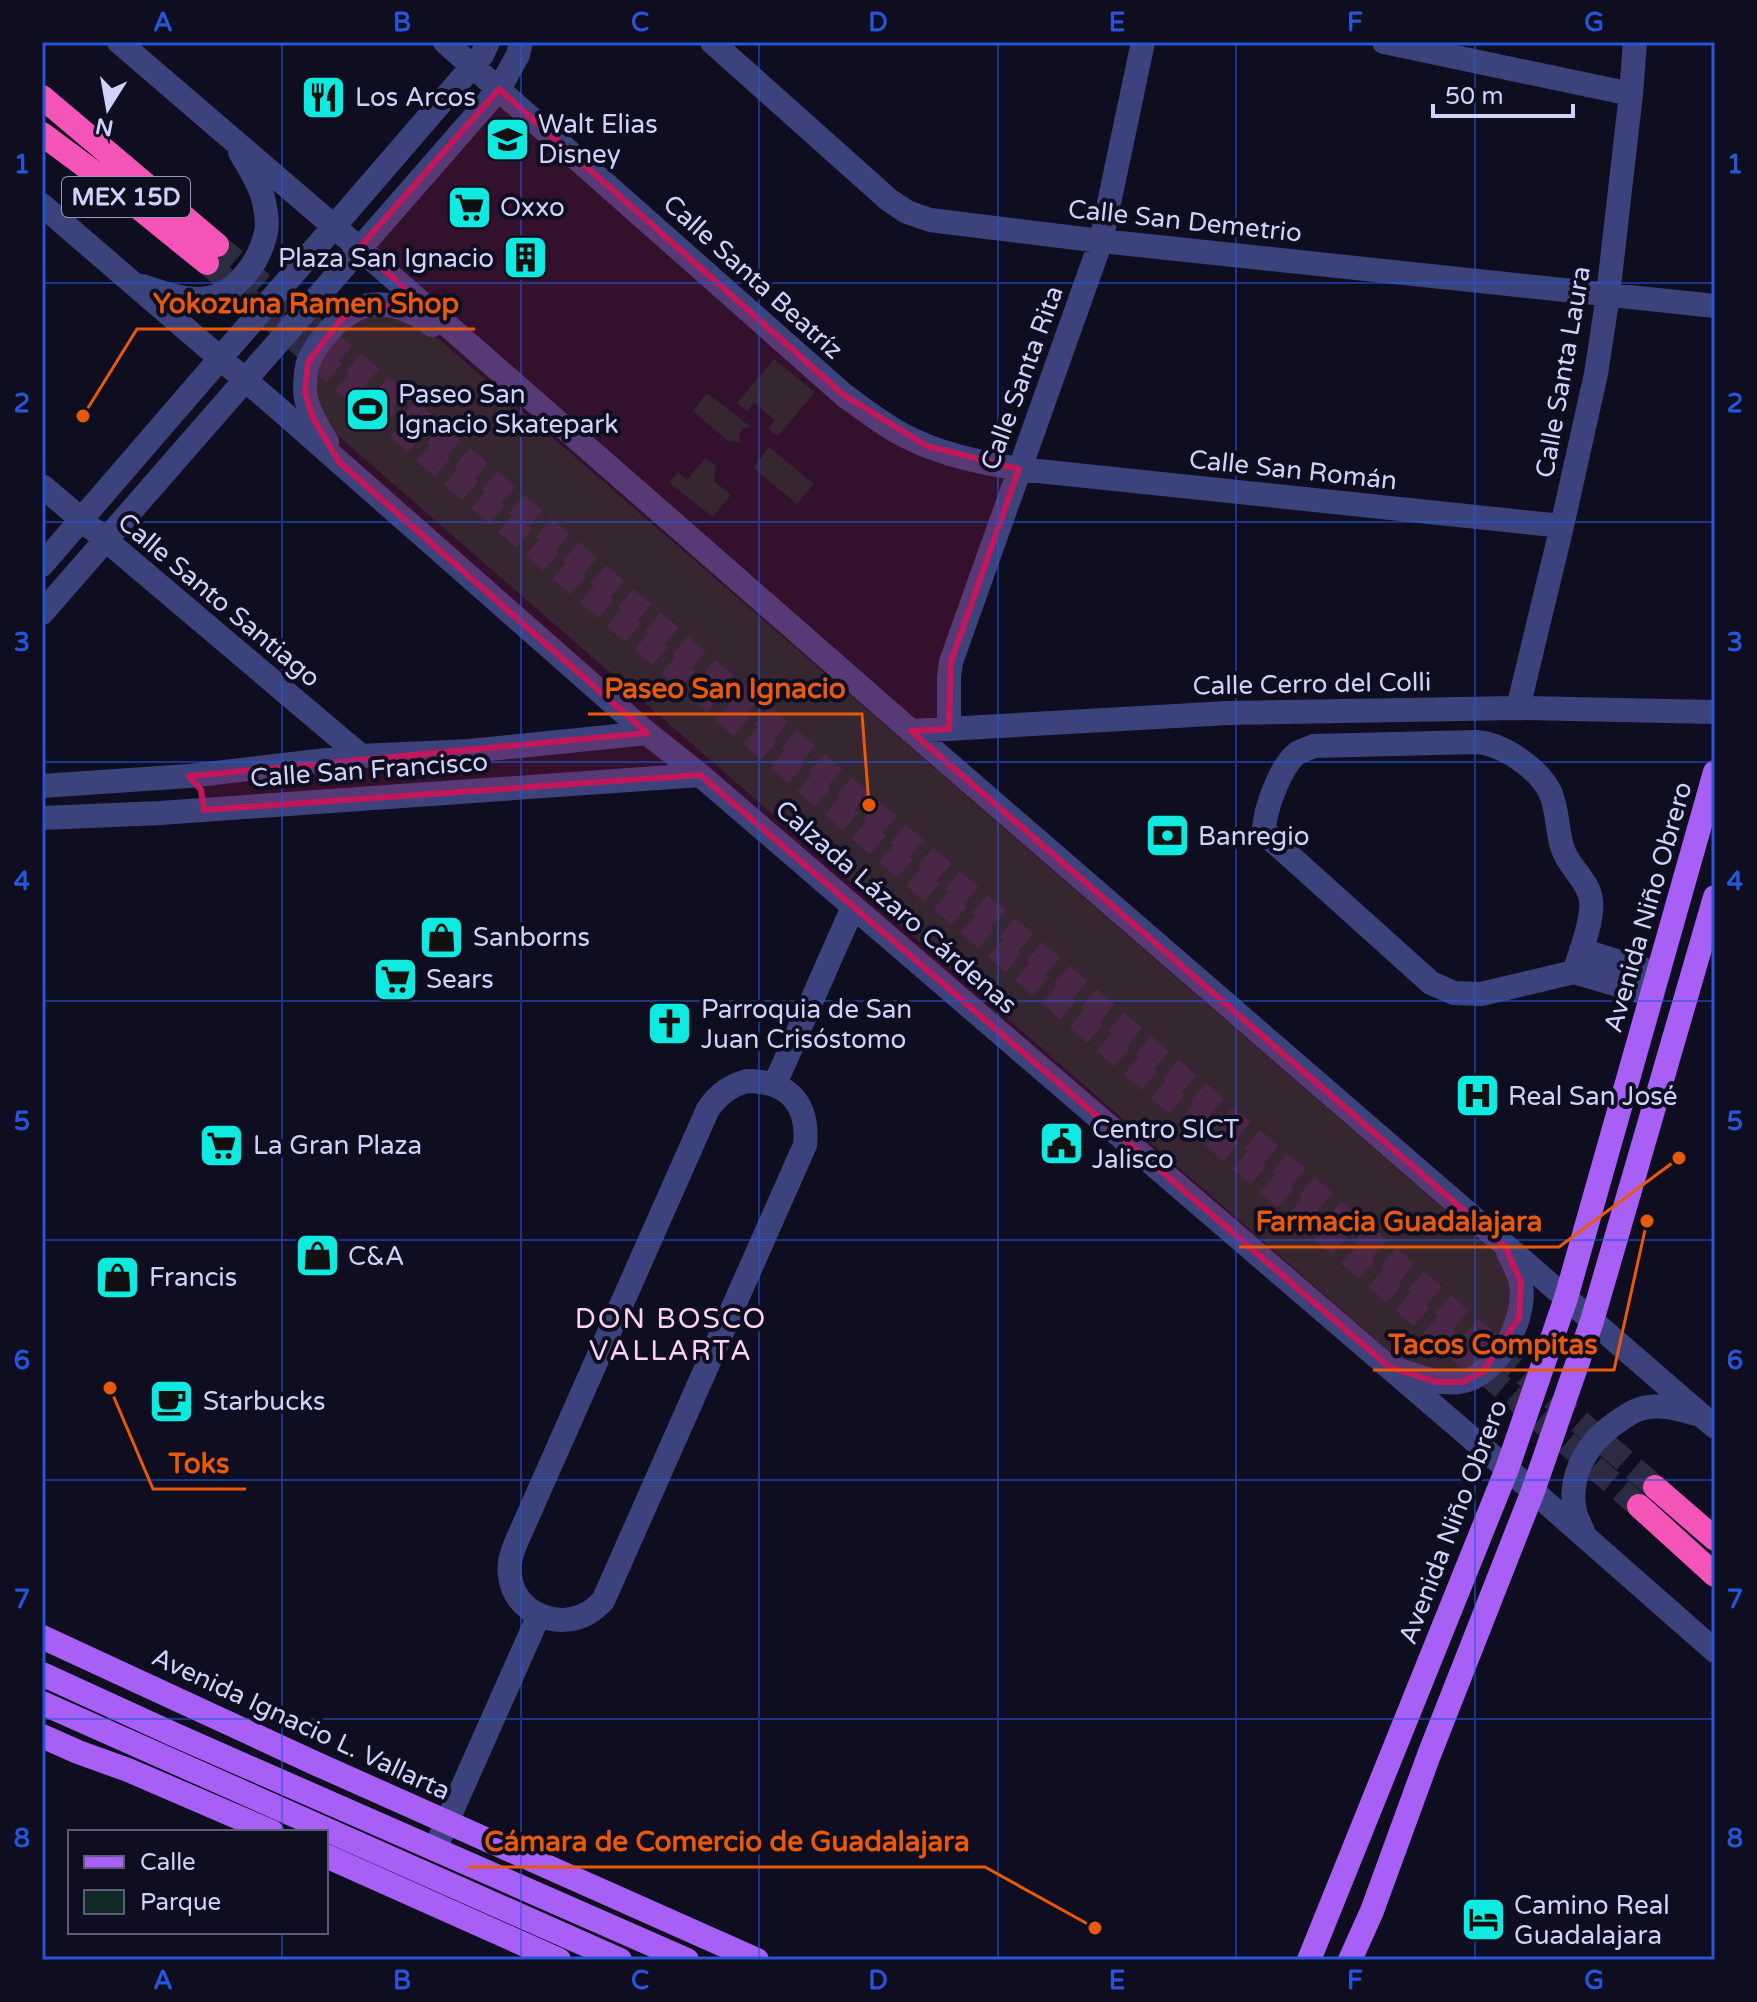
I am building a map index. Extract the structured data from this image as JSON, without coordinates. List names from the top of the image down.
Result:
{
  "streets": {
    "highway": ["MEX 15D"],
    "main road": ["Avenida Niño Obrero", "Avenida Ignacio L. Vallarta"],
    "street": [
      "Calle San Demetrio",
      "Calle Santa Beatríz",
      "Calle Santa Laura",
      "Calle Santa Rita",
      "Calle San Román",
      "Calle Santo Santiago",
      "Calle Cerro del Colli",
      "Calle San Francisco",
      "Calzada Lázaro Cárdenas"
    ]
  },
  "crossings": [
    ["Calle San Demetrio", "Calle Santa Laura"],
    ["Calle San Demetrio", "Calle Santa Rita"],
    ["Calle Santa Beatríz", "Calle Santa Rita"],
    ["Calle Santa Beatríz", "Calle San Román"],
    ["Calle Santa Laura", "Calle San Román"],
    ["Calle Santa Laura", "Calle Cerro del Colli"],
    ["Calle Santa Rita", "Calle San Román"],
    ["Calle Santa Rita", "Calle Cerro del Colli"],
    ["Calle Santo Santiago", "Calle San Francisco"],
    ["Calle San Francisco", "Calzada Lázaro Cárdenas"],
    ["Calzada Lázaro Cárdenas", "Avenida Niño Obrero"]
  ],
  "districts": ["DON BOSCO VALLARTA"],
  "places": {
    "restaurant": ["Los Arcos"],
    "school or university": ["Walt Elias Disney"],
    "supermarket": ["Oxxo", "Sears", "La Gran Plaza"],
    "building": ["Plaza San Ignacio"],
    "sports": ["Paseo San Ignacio Skatepark"],
    "other": [
      "Yokozuna Ramen Shop",
      "Paseo San Ignacio",
      "Farmacia Guadalajara",
      "Tacos Compitas",
      "Toks",
      "Cámara de Comercio de Guadalajara"
    ],
    "bank": ["Banregio"],
    "shop": ["Sanborns", "C&A", "Francis"],
    "church": ["Parroquia de San Juan Crisóstomo"],
    "hospital": ["Real San José"],
    "public building": ["Centro SICT Jalisco"],
    "cafe": ["Starbucks"],
    "hotel": ["Camino Real Guadalajara"]
  },
  "legend": ["Calle", "Parque"],
  "scale_bar": "50 m",
  "north": "bottom",
  "grid": {
    "columns": [
      "A",
      "B",
      "C",
      "D",
      "E",
      "F",
      "G"
    ],
    "rows": [
      "1",
      "2",
      "3",
      "4",
      "5",
      "6",
      "7",
      "8"
    ]
  }
}
